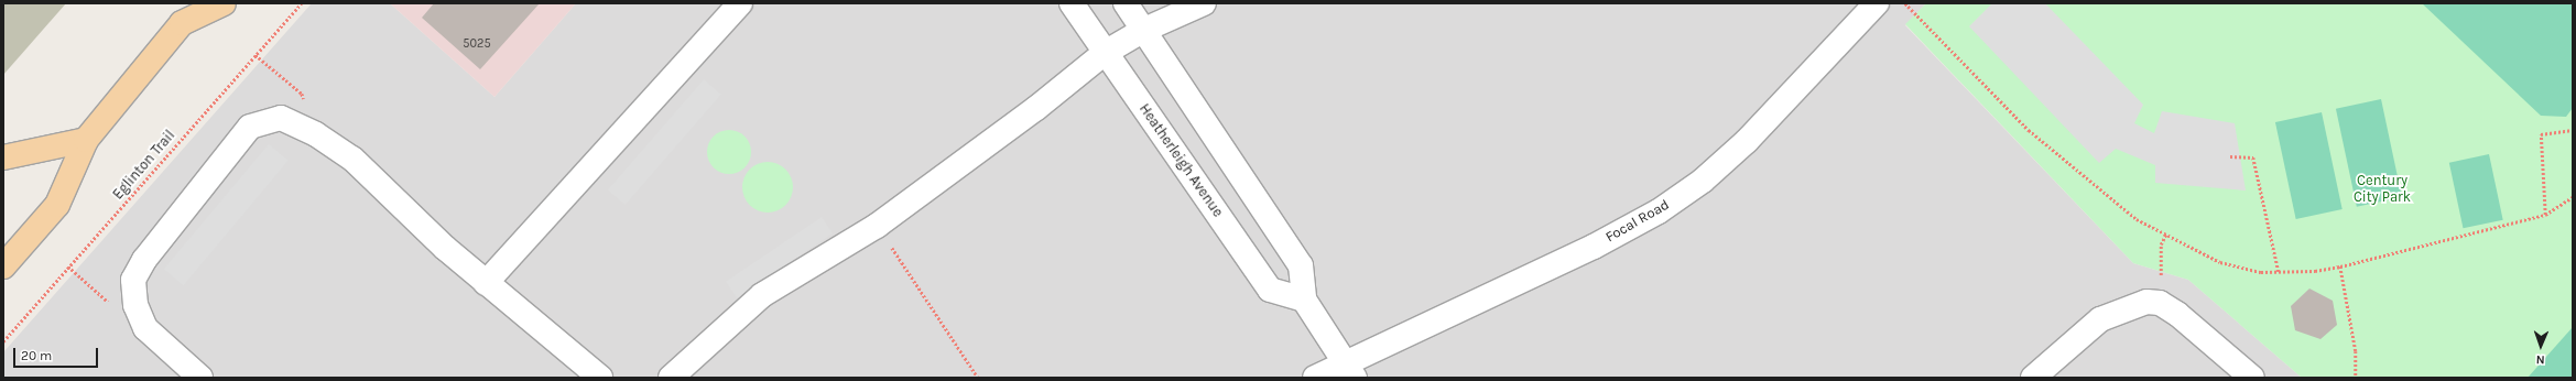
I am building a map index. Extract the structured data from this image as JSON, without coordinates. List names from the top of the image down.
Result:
{
  "streets": {
    "street": ["Heatherleigh Avenue", "Focal Road"],
    "path": ["Eglinton Trail"]
  },
  "parks": ["Century City Park"],
  "house_numbers": ["5025"],
  "scale_bar": "20 m",
  "north": "bottom"
}
